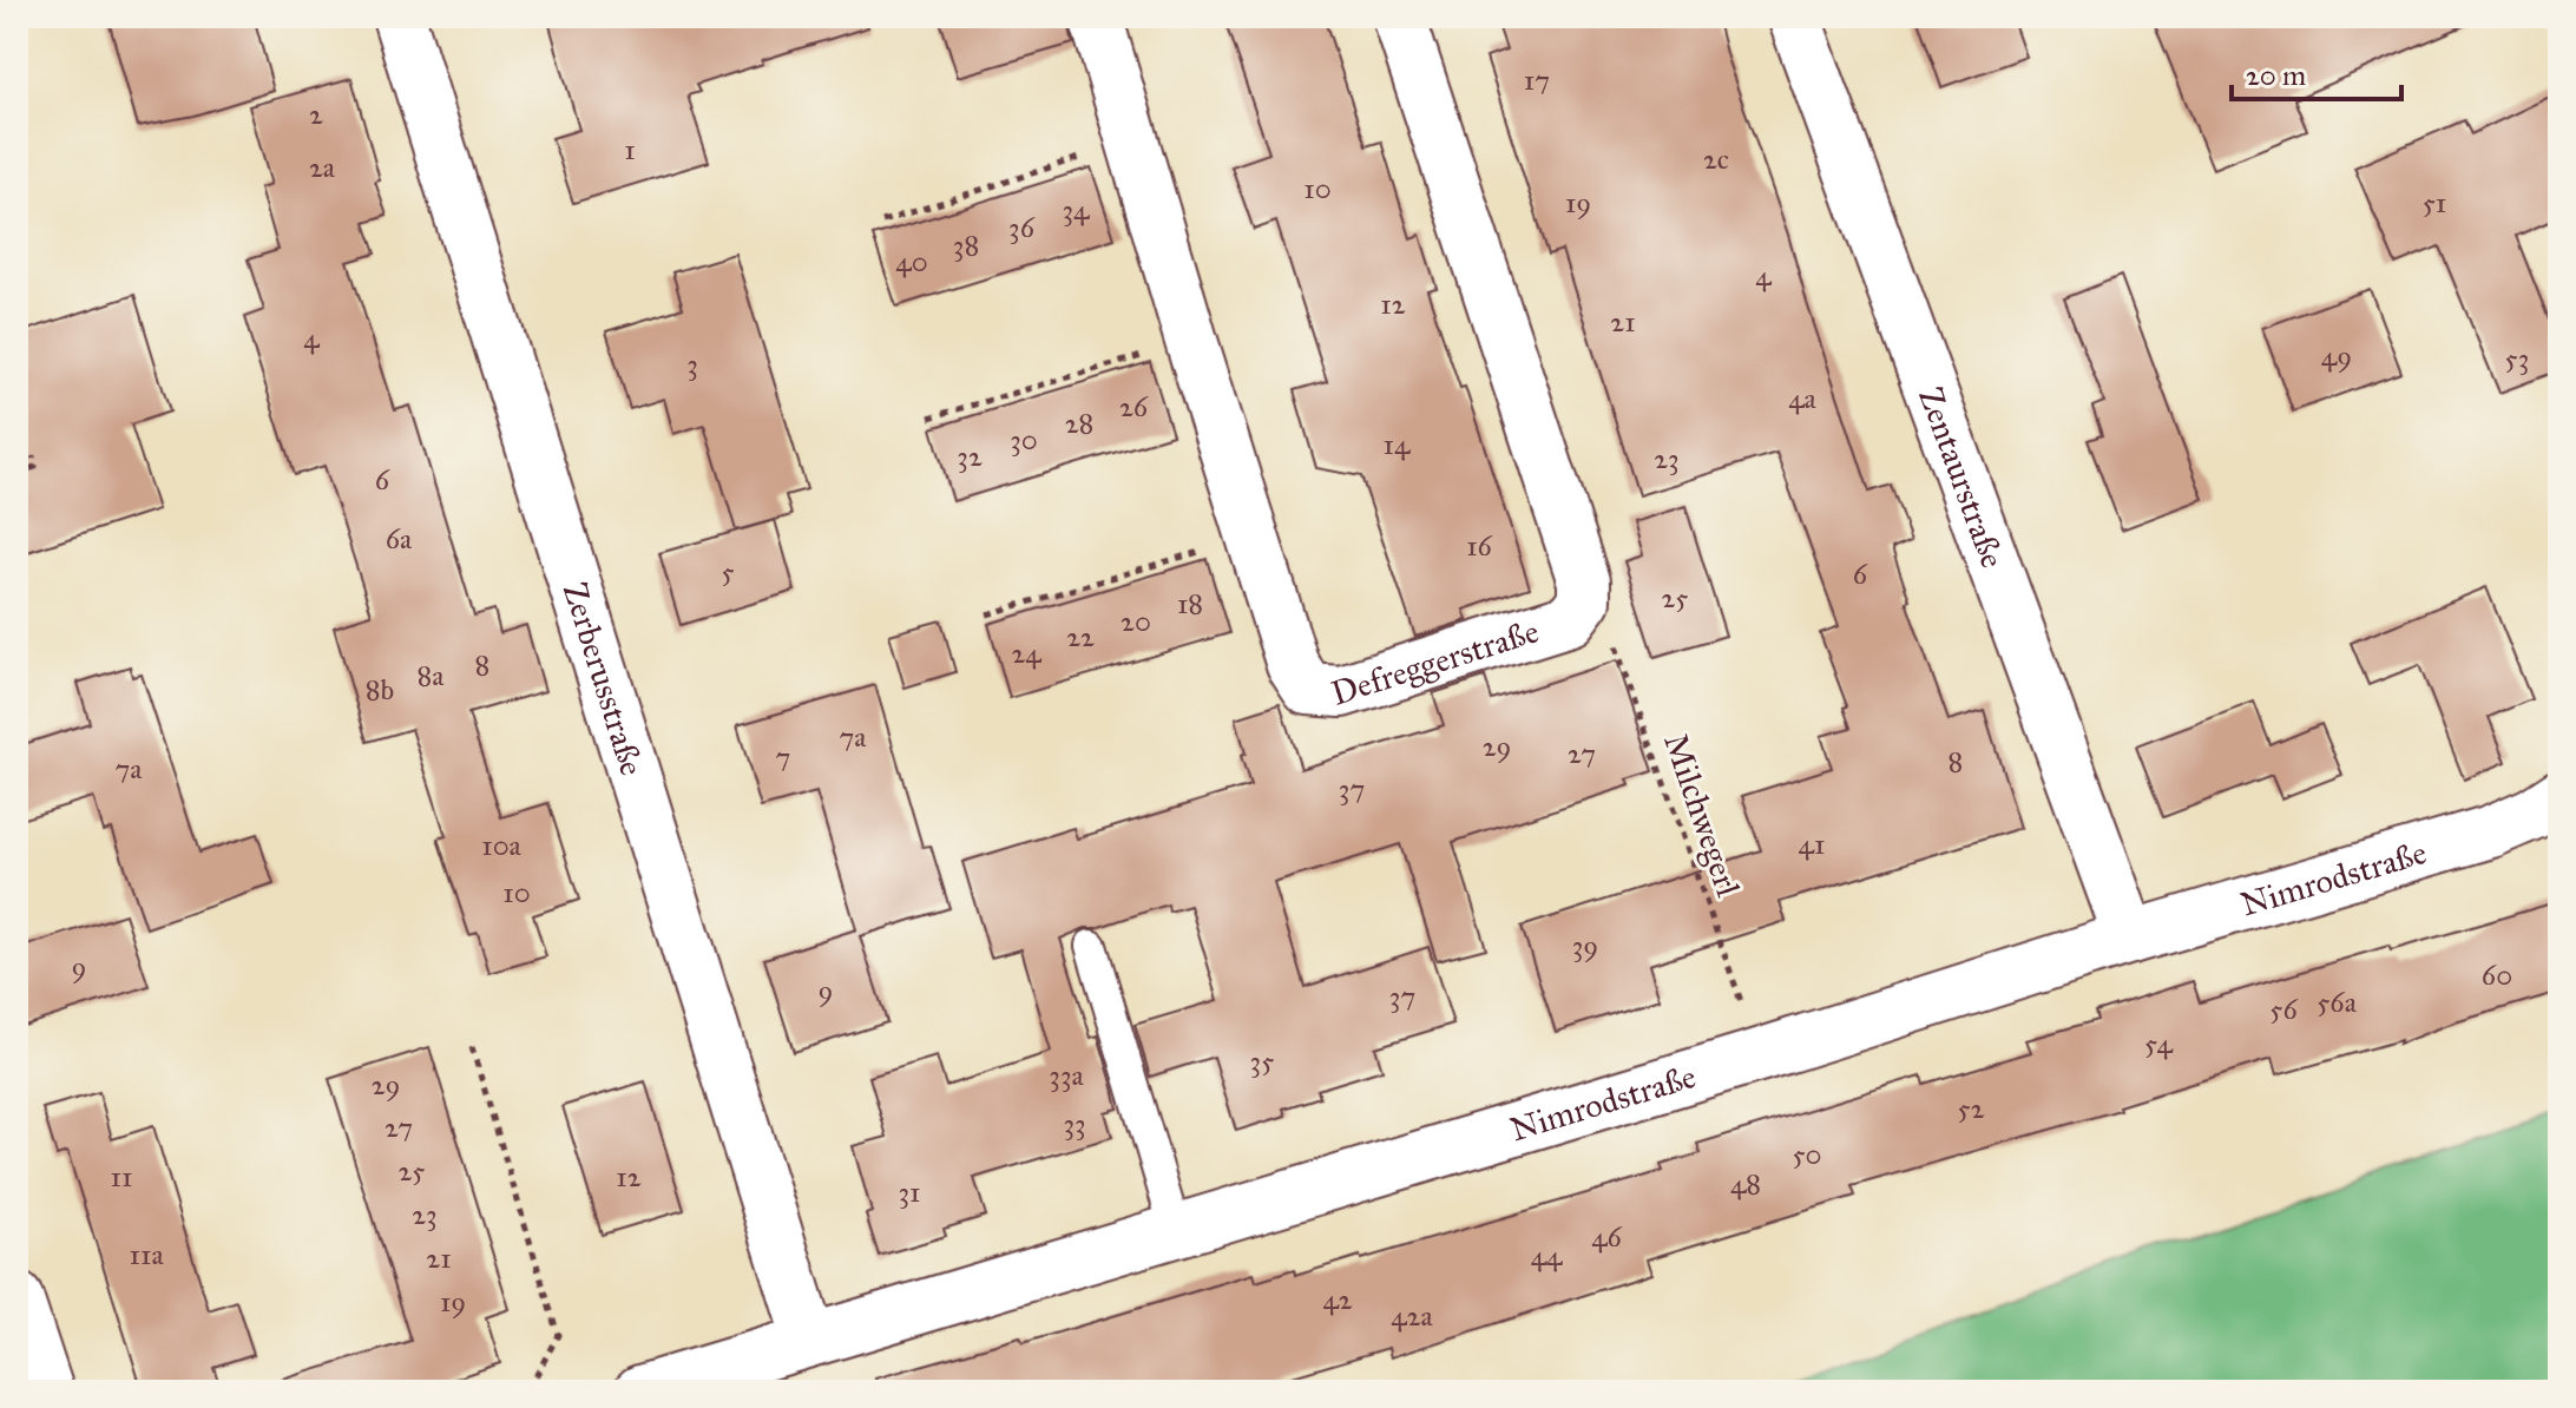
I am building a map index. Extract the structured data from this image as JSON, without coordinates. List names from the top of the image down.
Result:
{
  "streets": {
    "street": [
      "Zentaurstraße",
      "Defreggerstraße",
      "Zerberusstraße",
      "Nimrodstraße"
    ],
    "path": ["Milchwegerl"]
  },
  "crossings": [
    ["Zentaurstraße", "Nimrodstraße"],
    ["Defreggerstraße", "Milchwegerl"],
    ["Zerberusstraße", "Nimrodstraße"],
    ["Milchwegerl", "Nimrodstraße"]
  ],
  "house_numbers": [
    "17",
    "2",
    "1",
    "2c",
    "2a",
    "10",
    "19",
    "51",
    "34",
    "36",
    "38",
    "40",
    "4",
    "12",
    "21",
    "4",
    "49",
    "53",
    "3",
    "4a",
    "26",
    "28",
    "30",
    "14",
    "32",
    "23",
    "6",
    "6a",
    "16",
    "5",
    "6",
    "25",
    "18",
    "20",
    "22",
    "24",
    "8",
    "8a",
    "8b",
    "7a",
    "29",
    "27",
    "7",
    "8",
    "7a",
    "37",
    "41",
    "10a",
    "10",
    "39",
    "9",
    "60",
    "9",
    "37",
    "56a",
    "56",
    "54",
    "35",
    "33a",
    "29",
    "52",
    "33",
    "27",
    "50",
    "25",
    "11",
    "12",
    "48",
    "31",
    "23",
    "46",
    "11a",
    "44",
    "21",
    "42",
    "19",
    "42a"
  ],
  "scale_bar": "20 m"
}
